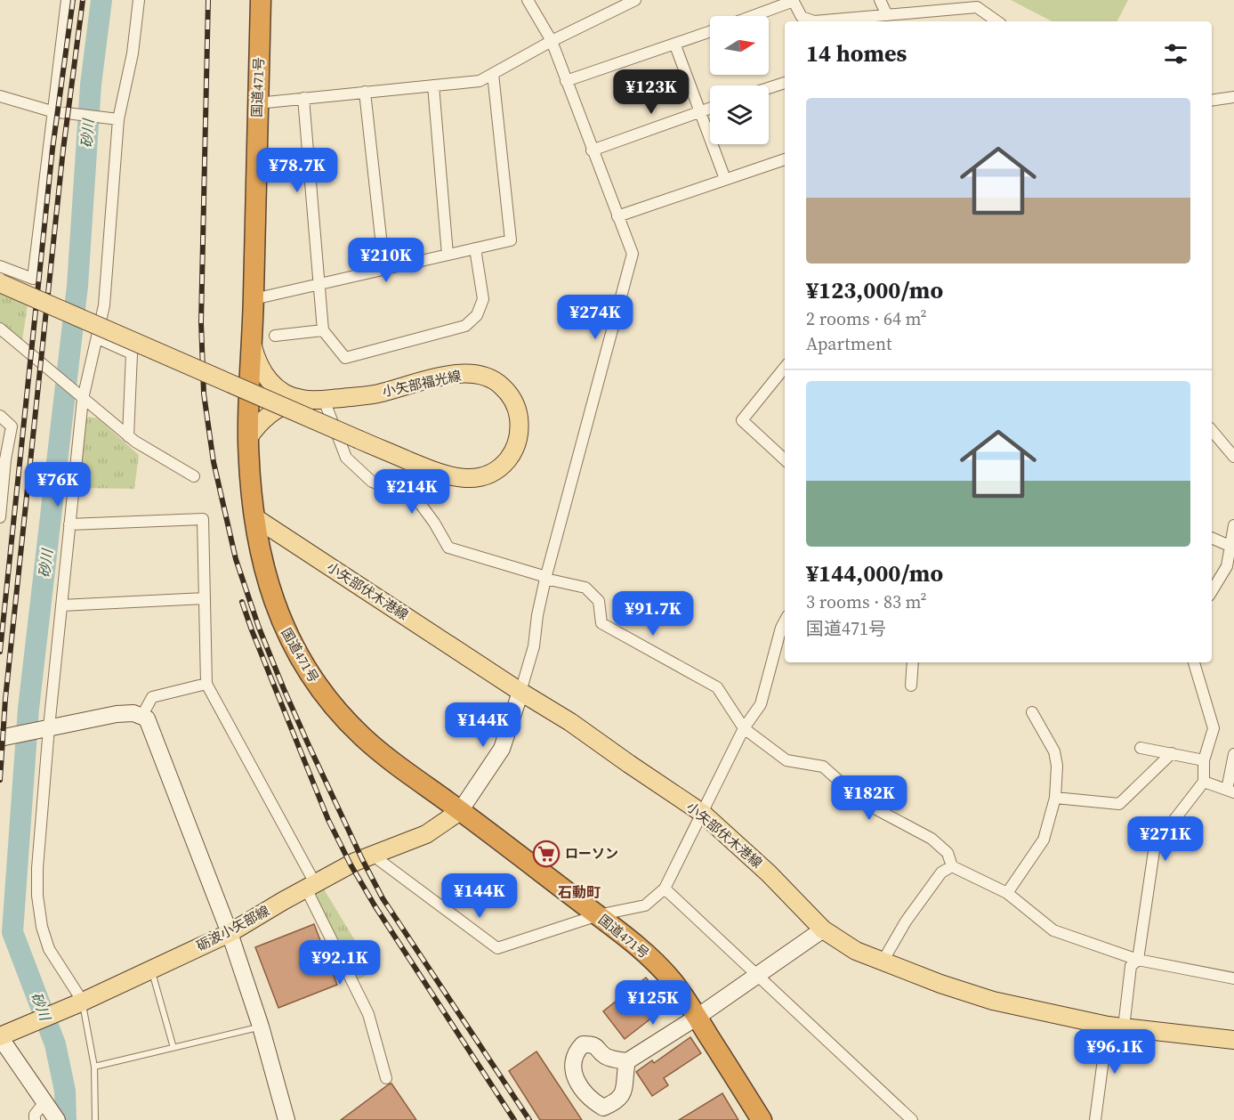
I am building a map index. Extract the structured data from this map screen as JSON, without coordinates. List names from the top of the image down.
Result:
{
  "streets": {
    "highway": ["国道471号"],
    "main road": ["小矢部福光線", "小矢部伏木港線", "砺波小矢部線"]
  },
  "crossings": [
    ["国道471号", "小矢部福光線"],
    ["国道471号", "小矢部伏木港線"],
    ["国道471号", "砺波小矢部線"]
  ],
  "districts": ["石動町"],
  "water": ["砂川"],
  "places": {
    "supermarket": ["ローソン"]
  },
  "north": "right",
  "page": {
    "heading": "14 homes",
    "price": [
      "¥123K",
      "¥78.7K",
      "¥210K",
      "¥274K",
      "¥76K",
      "¥214K",
      "¥91.7K",
      "¥144K",
      "¥182K",
      "¥271K",
      "¥144K",
      "¥92.1K",
      "¥125K",
      "¥96.1K"
    ],
    "list": [
      {
        "name": "¥123,000/mo",
        "note": "2 rooms · 64 m² · Apartment"
      },
      {
        "name": "¥144,000/mo",
        "note": "3 rooms · 83 m² · 国道471号"
      }
    ]
  }
}
